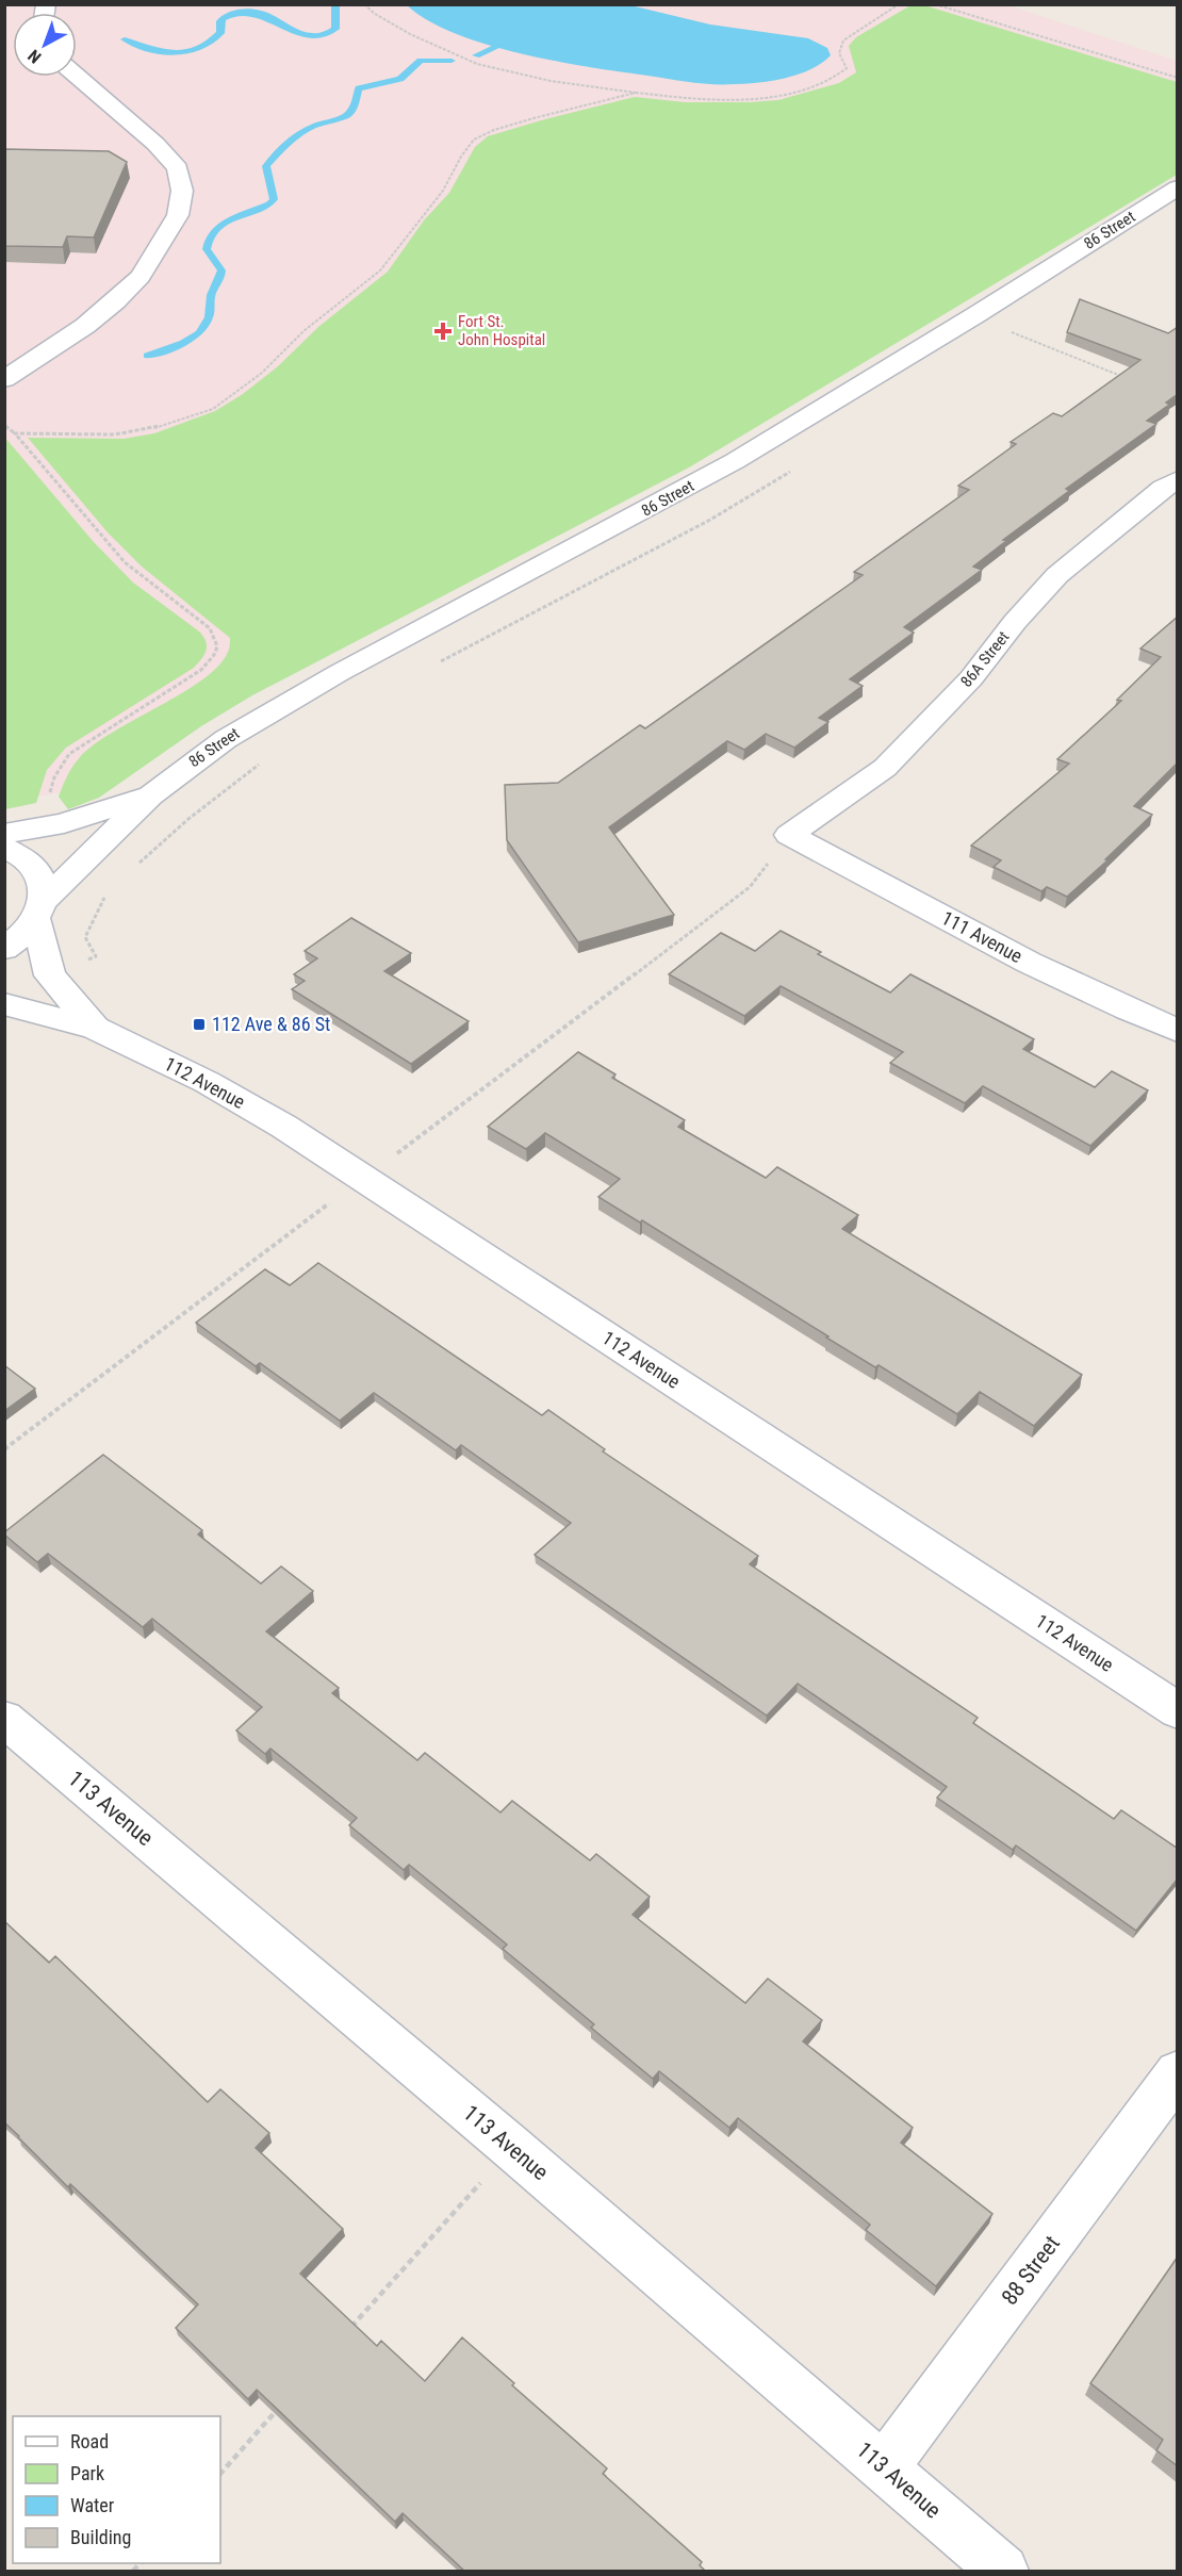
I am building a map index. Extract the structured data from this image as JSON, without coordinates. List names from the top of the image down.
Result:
{
  "streets": {
    "street": [
      "86 Street",
      "86A Street",
      "111 Avenue",
      "112 Avenue",
      "113 Avenue",
      "88 Street"
    ]
  },
  "crossings": [
    ["86 Street", "112 Avenue"],
    ["86A Street", "111 Avenue"],
    ["113 Avenue", "88 Street"]
  ],
  "places": {
    "health": ["Fort St. John Hospital"],
    "transit": ["112 Ave & 86 St"]
  },
  "legend": [
    "Road",
    "Park",
    "Water",
    "Building"
  ],
  "north": "bottom left"
}
